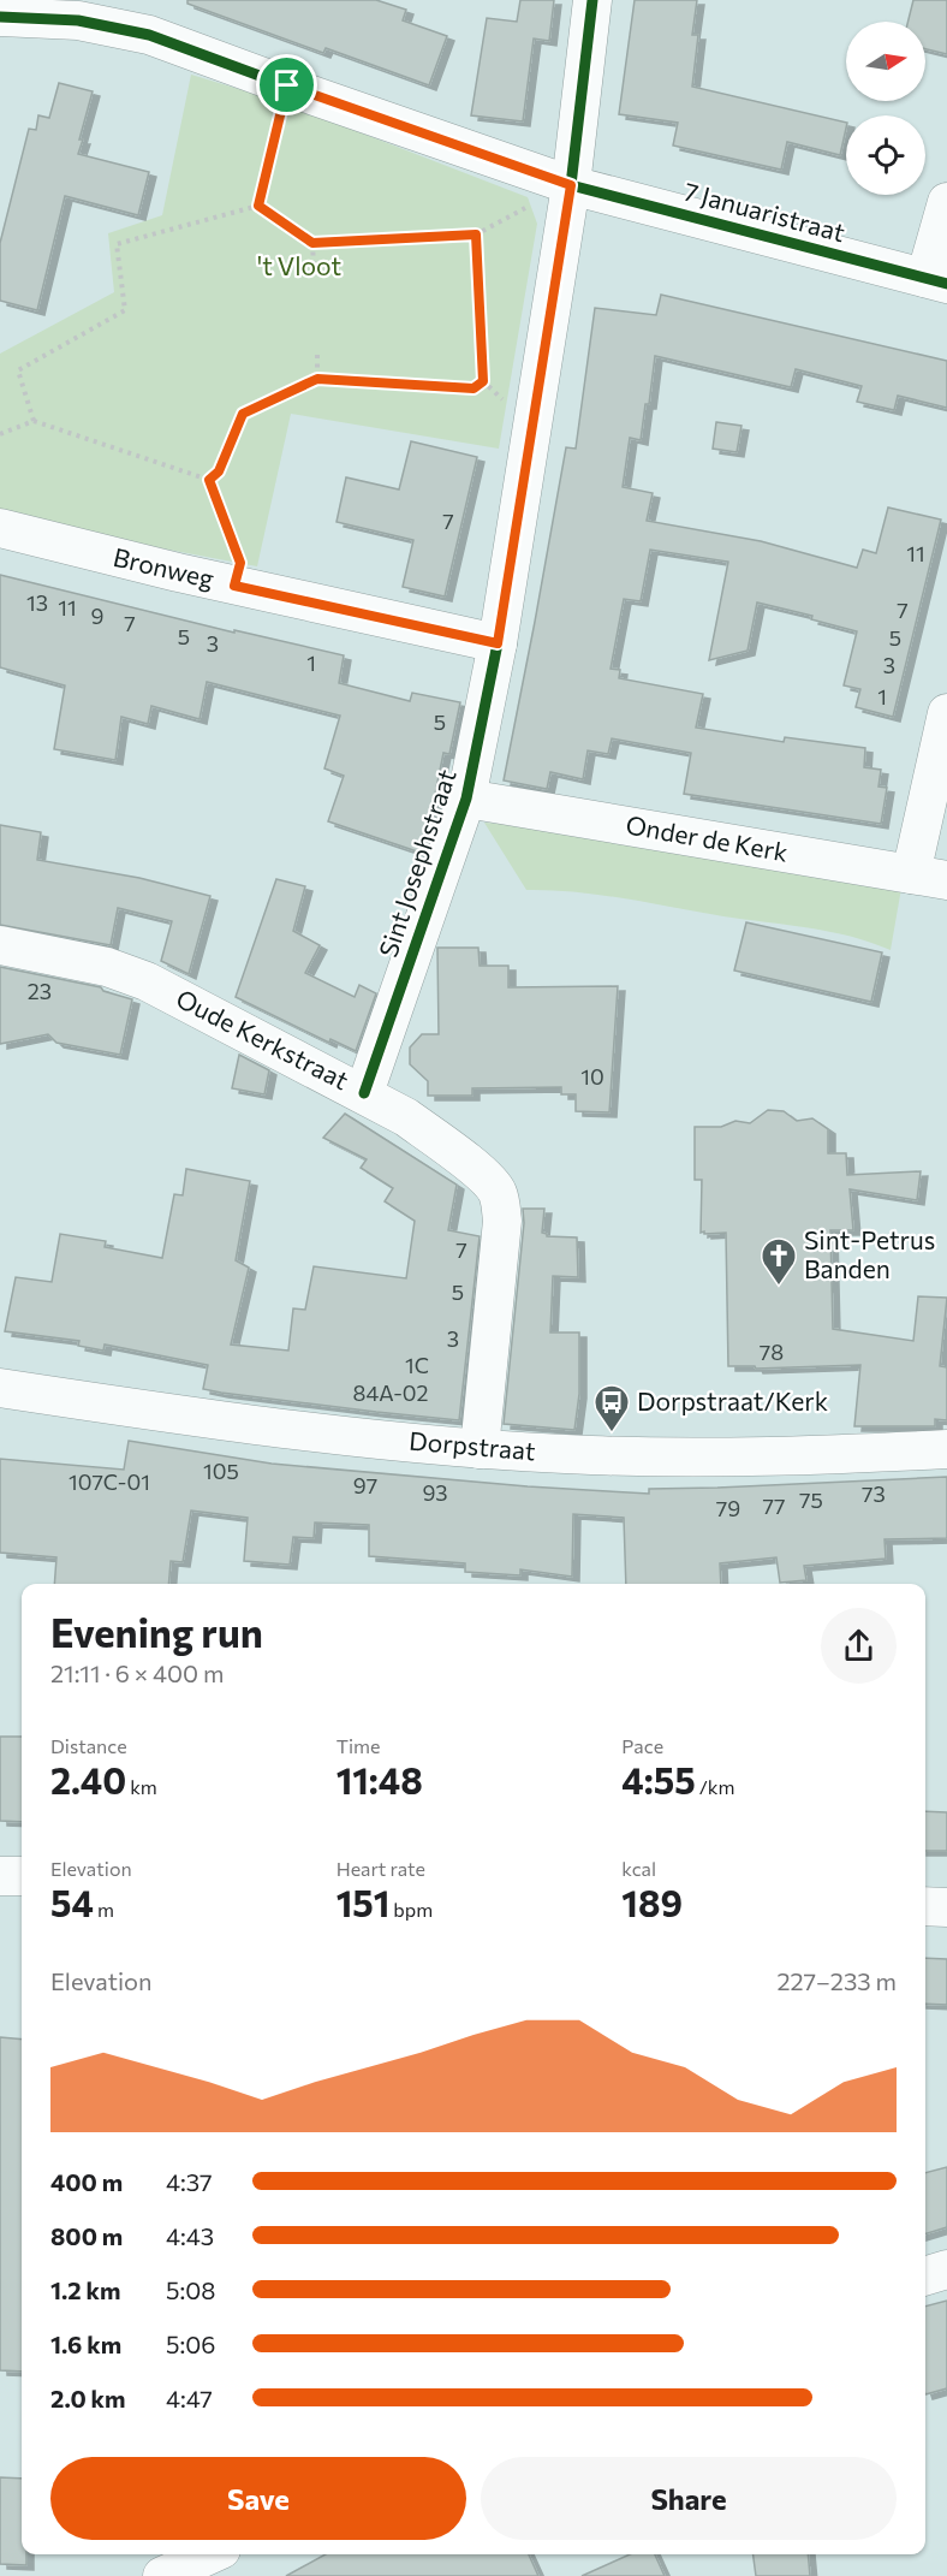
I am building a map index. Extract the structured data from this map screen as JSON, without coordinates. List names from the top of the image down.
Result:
{
  "streets": {
    "street": [
      "7 Januaristraat",
      "Bronweg",
      "Onder de Kerk",
      "Sint Josephstraat",
      "Oude Kerkstraat",
      "Dorpstraat"
    ]
  },
  "crossings": [
    ["7 Januaristraat", "Sint Josephstraat"],
    ["Bronweg", "Sint Josephstraat"],
    ["Onder de Kerk", "Sint Josephstraat"],
    ["Sint Josephstraat", "Oude Kerkstraat"],
    ["Oude Kerkstraat", "Dorpstraat"]
  ],
  "parks": ["'t Vloot"],
  "places": {
    "church": ["Sint-Petrus Banden"],
    "bus stop": ["Dorpstraat/Kerk"]
  },
  "house_numbers": [
    "7",
    "11",
    "13",
    "11",
    "7",
    "9",
    "7",
    "5",
    "5",
    "3",
    "1",
    "3",
    "1",
    "5",
    "23",
    "10",
    "7",
    "5",
    "3",
    "78",
    "1C",
    "84A-02",
    "105",
    "107C-01",
    "97",
    "93",
    "73",
    "75",
    "77",
    "79"
  ],
  "north": "right",
  "page": {
    "heading": ["Evening run", "21:11 · 6 × 400 m"],
    "stats": [
      ["Distance", "2.40 km"],
      ["Time", "11:48"],
      ["Pace", "4:55 /km"],
      ["Elevation", "54 m"],
      ["Heart rate", "151 bpm"],
      ["kcal", "189"]
    ],
    "chart": ["Elevation", "227–233 m"],
    "list": [
      {
        "name": "400 m",
        "note": "4:37"
      },
      {
        "name": "800 m",
        "note": "4:43"
      },
      {
        "name": "1.2 km",
        "note": "5:08"
      },
      {
        "name": "1.6 km",
        "note": "5:06"
      },
      {
        "name": "2.0 km",
        "note": "4:47"
      }
    ],
    "buttons": ["Save", "Share"]
  }
}
